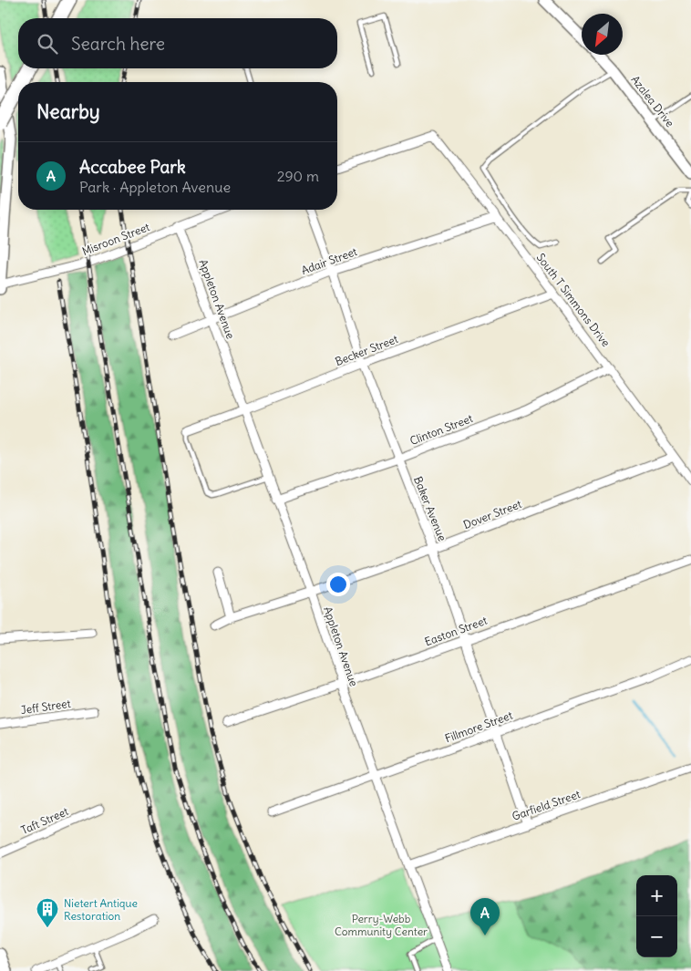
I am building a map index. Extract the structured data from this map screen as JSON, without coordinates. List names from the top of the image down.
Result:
{
  "streets": {
    "street": [
      "Azalea Drive",
      "Misroon Street",
      "Adair Street",
      "Appleton Avenue",
      "South T Simmons Drive",
      "Becker Street",
      "Clinton Street",
      "Baker Avenue",
      "Dover Street",
      "Easton Street",
      "Jeff Street",
      "Fillmore Street",
      "Garfield Street",
      "Taft Street"
    ]
  },
  "crossings": [
    ["Misroon Street", "Appleton Avenue"],
    ["Adair Street", "Appleton Avenue"],
    ["Adair Street", "South T Simmons Drive"],
    ["Adair Street", "Baker Avenue"],
    ["Appleton Avenue", "Becker Street"],
    ["Appleton Avenue", "Clinton Street"],
    ["Appleton Avenue", "Dover Street"],
    ["Appleton Avenue", "Easton Street"],
    ["Appleton Avenue", "Fillmore Street"],
    ["Appleton Avenue", "Garfield Street"],
    ["South T Simmons Drive", "Becker Street"],
    ["South T Simmons Drive", "Clinton Street"],
    ["South T Simmons Drive", "Dover Street"],
    ["Becker Street", "Baker Avenue"],
    ["Clinton Street", "Baker Avenue"],
    ["Baker Avenue", "Dover Street"],
    ["Baker Avenue", "Easton Street"],
    ["Baker Avenue", "Fillmore Street"],
    ["Baker Avenue", "Garfield Street"]
  ],
  "parks": ["Perry-Webb Community Center"],
  "places": {
    "building": ["Nietert Antique Restoration"]
  },
  "north": "bottom left",
  "page": {
    "search": "Search here",
    "heading": "Nearby",
    "list": [
      {
        "mark": "A",
        "name": "Accabee Park",
        "note": "Park · Appleton Avenue",
        "value": "290 m"
      }
    ],
    "map_buttons": ["+", "−"],
    "pins": "A"
  }
}
